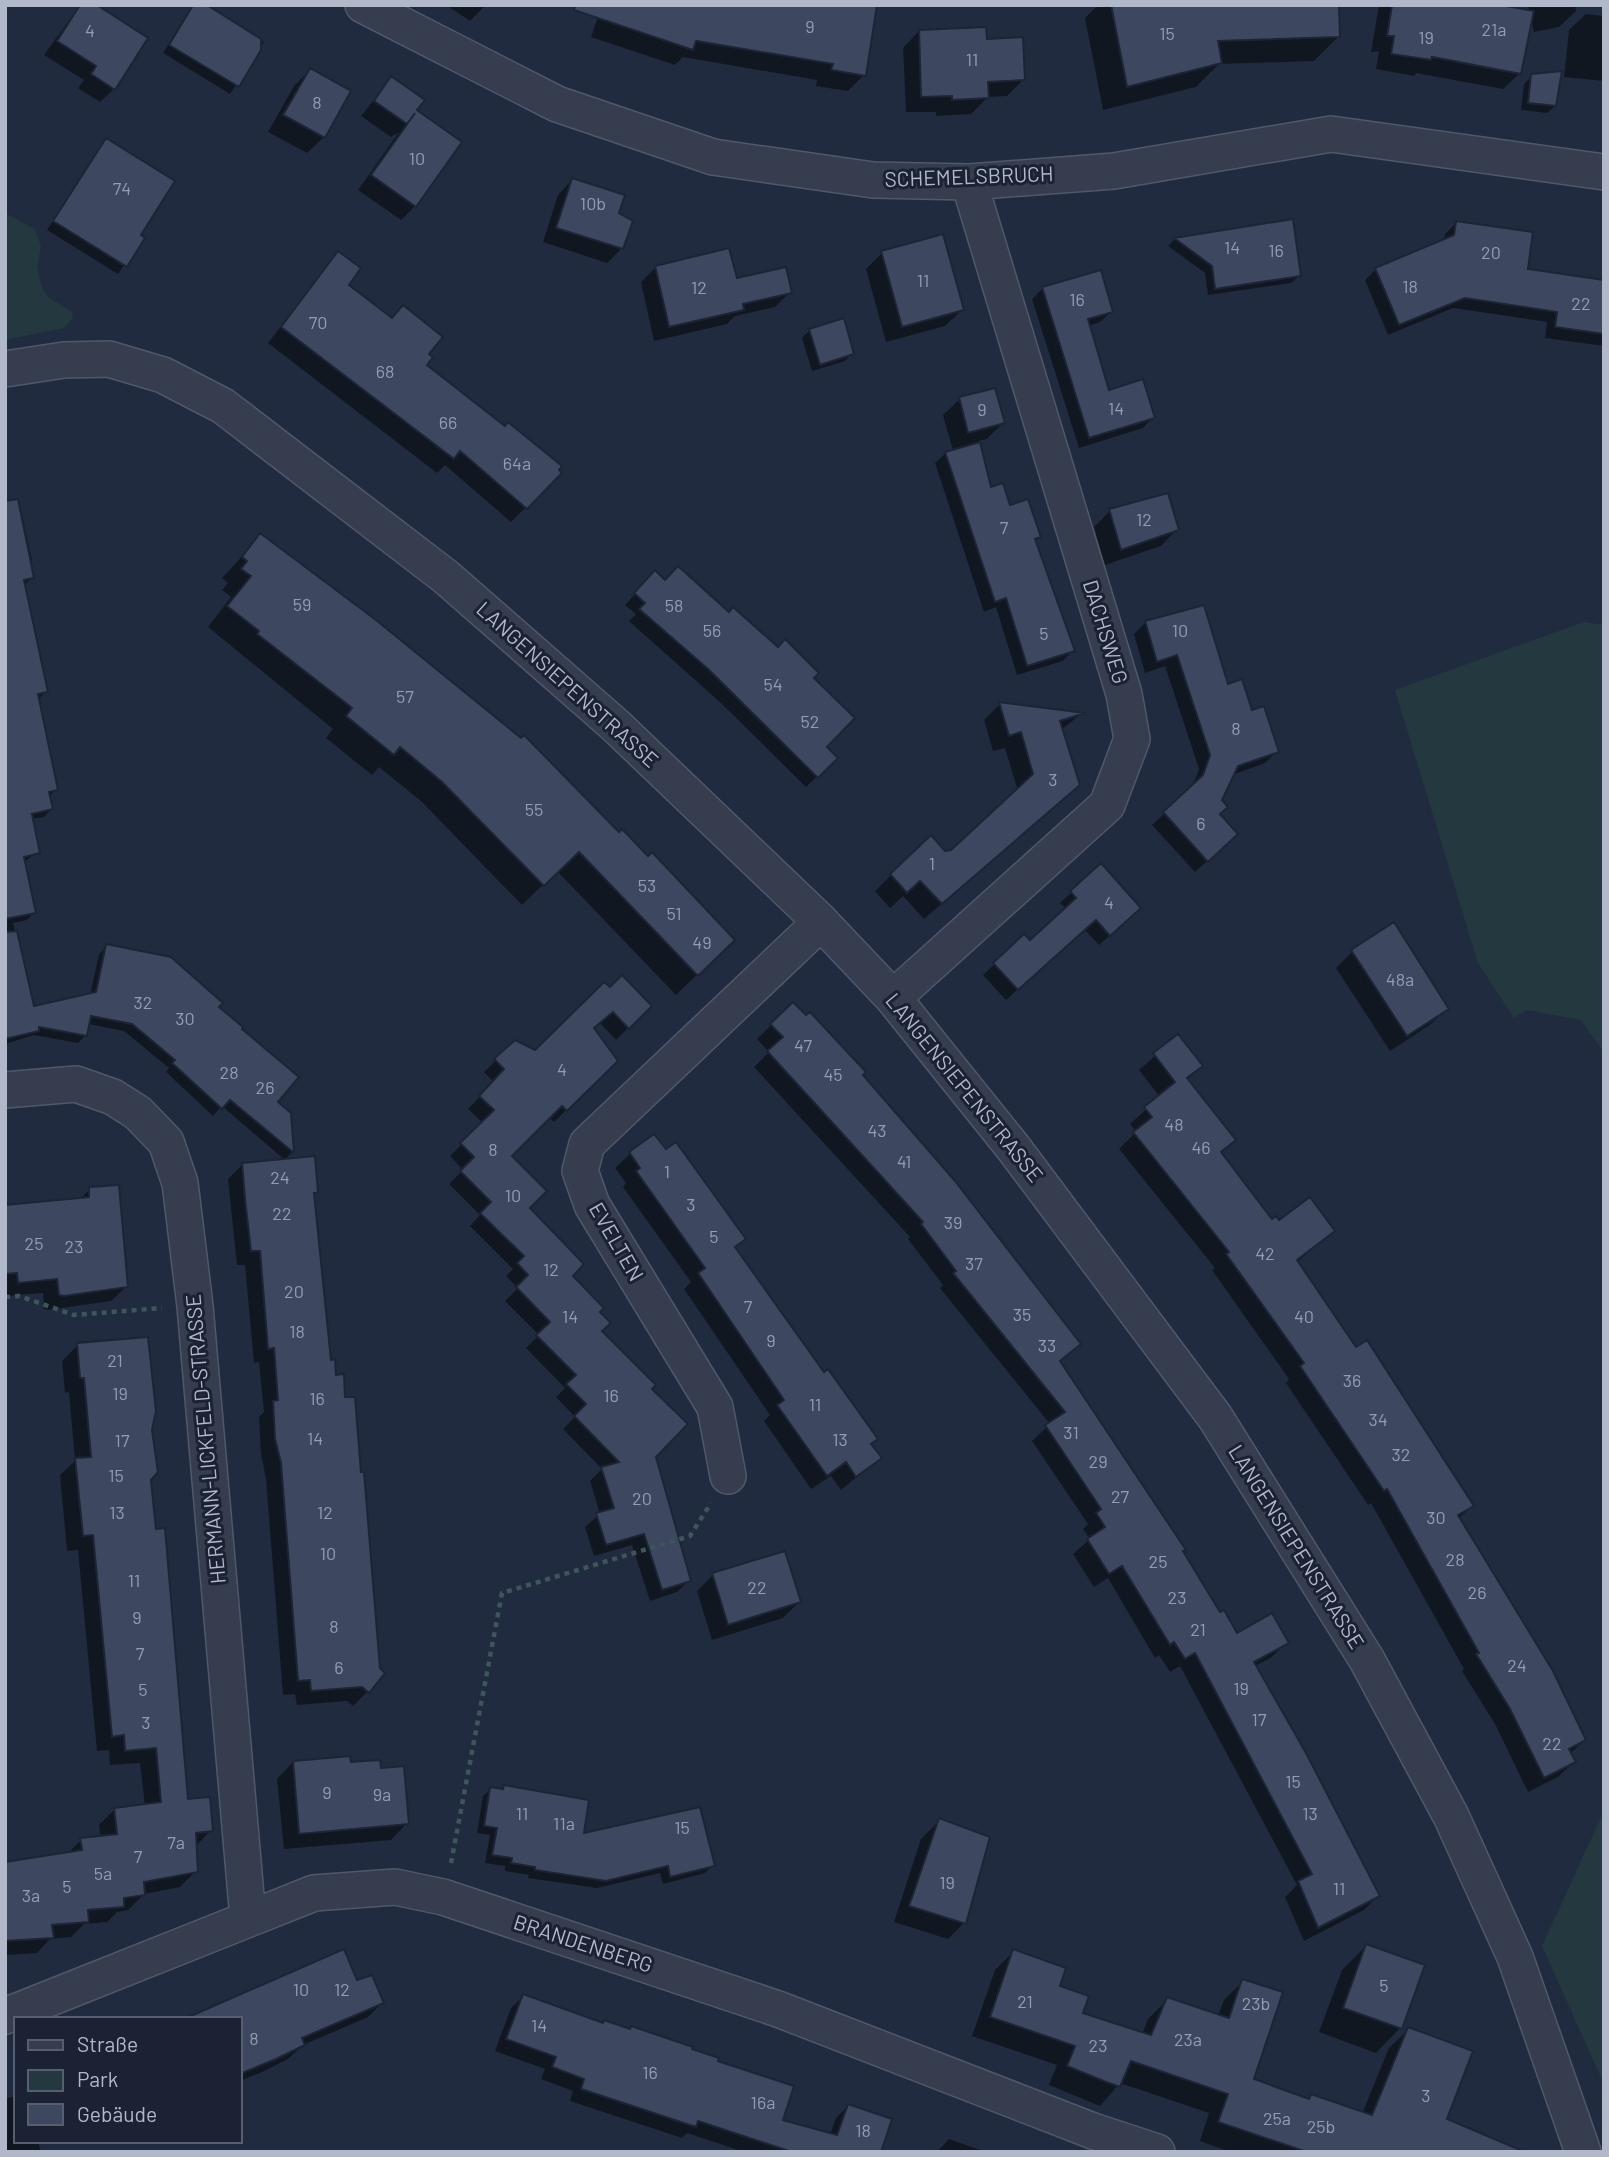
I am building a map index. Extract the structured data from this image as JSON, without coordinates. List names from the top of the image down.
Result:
{
  "streets": {
    "street": [
      "SCHEMELSBRUCH",
      "DACHSWEG",
      "LANGENSIEPENSTRASSE",
      "EVELTEN",
      "HERMANN-LICKFELD-STRASSE",
      "BRANDENBERG"
    ]
  },
  "crossings": [
    ["SCHEMELSBRUCH", "DACHSWEG"],
    ["DACHSWEG", "LANGENSIEPENSTRASSE"],
    ["LANGENSIEPENSTRASSE", "EVELTEN"],
    ["HERMANN-LICKFELD-STRASSE", "BRANDENBERG"]
  ],
  "house_numbers": [
    "9",
    "21a",
    "4",
    "15",
    "19",
    "11",
    "8",
    "10",
    "74",
    "10b",
    "14",
    "16",
    "20",
    "11",
    "18",
    "12",
    "16",
    "22",
    "70",
    "68",
    "14",
    "9",
    "66",
    "64a",
    "12",
    "7",
    "59",
    "58",
    "56",
    "10",
    "5",
    "54",
    "57",
    "52",
    "8",
    "3",
    "55",
    "6",
    "1",
    "53",
    "4",
    "51",
    "49",
    "48a",
    "32",
    "30",
    "47",
    "4",
    "28",
    "45",
    "26",
    "48",
    "43",
    "46",
    "8",
    "41",
    "1",
    "24",
    "10",
    "3",
    "22",
    "39",
    "5",
    "25",
    "23",
    "42",
    "37",
    "12",
    "20",
    "7",
    "35",
    "14",
    "40",
    "18",
    "9",
    "33",
    "21",
    "36",
    "19",
    "16",
    "16",
    "11",
    "34",
    "31",
    "14",
    "13",
    "17",
    "32",
    "29",
    "15",
    "27",
    "20",
    "13",
    "12",
    "30",
    "10",
    "28",
    "25",
    "11",
    "22",
    "26",
    "23",
    "9",
    "8",
    "21",
    "7",
    "24",
    "6",
    "19",
    "5",
    "17",
    "3",
    "22",
    "15",
    "9",
    "9a",
    "11",
    "13",
    "11a",
    "15",
    "7a",
    "7",
    "5a",
    "19",
    "5",
    "11",
    "3a",
    "5",
    "10",
    "12",
    "21",
    "23b",
    "14",
    "8",
    "23a",
    "23",
    "16",
    "3",
    "16a",
    "25a",
    "25b",
    "18"
  ],
  "legend": ["Straße", "Park", "Gebäude"]
}
